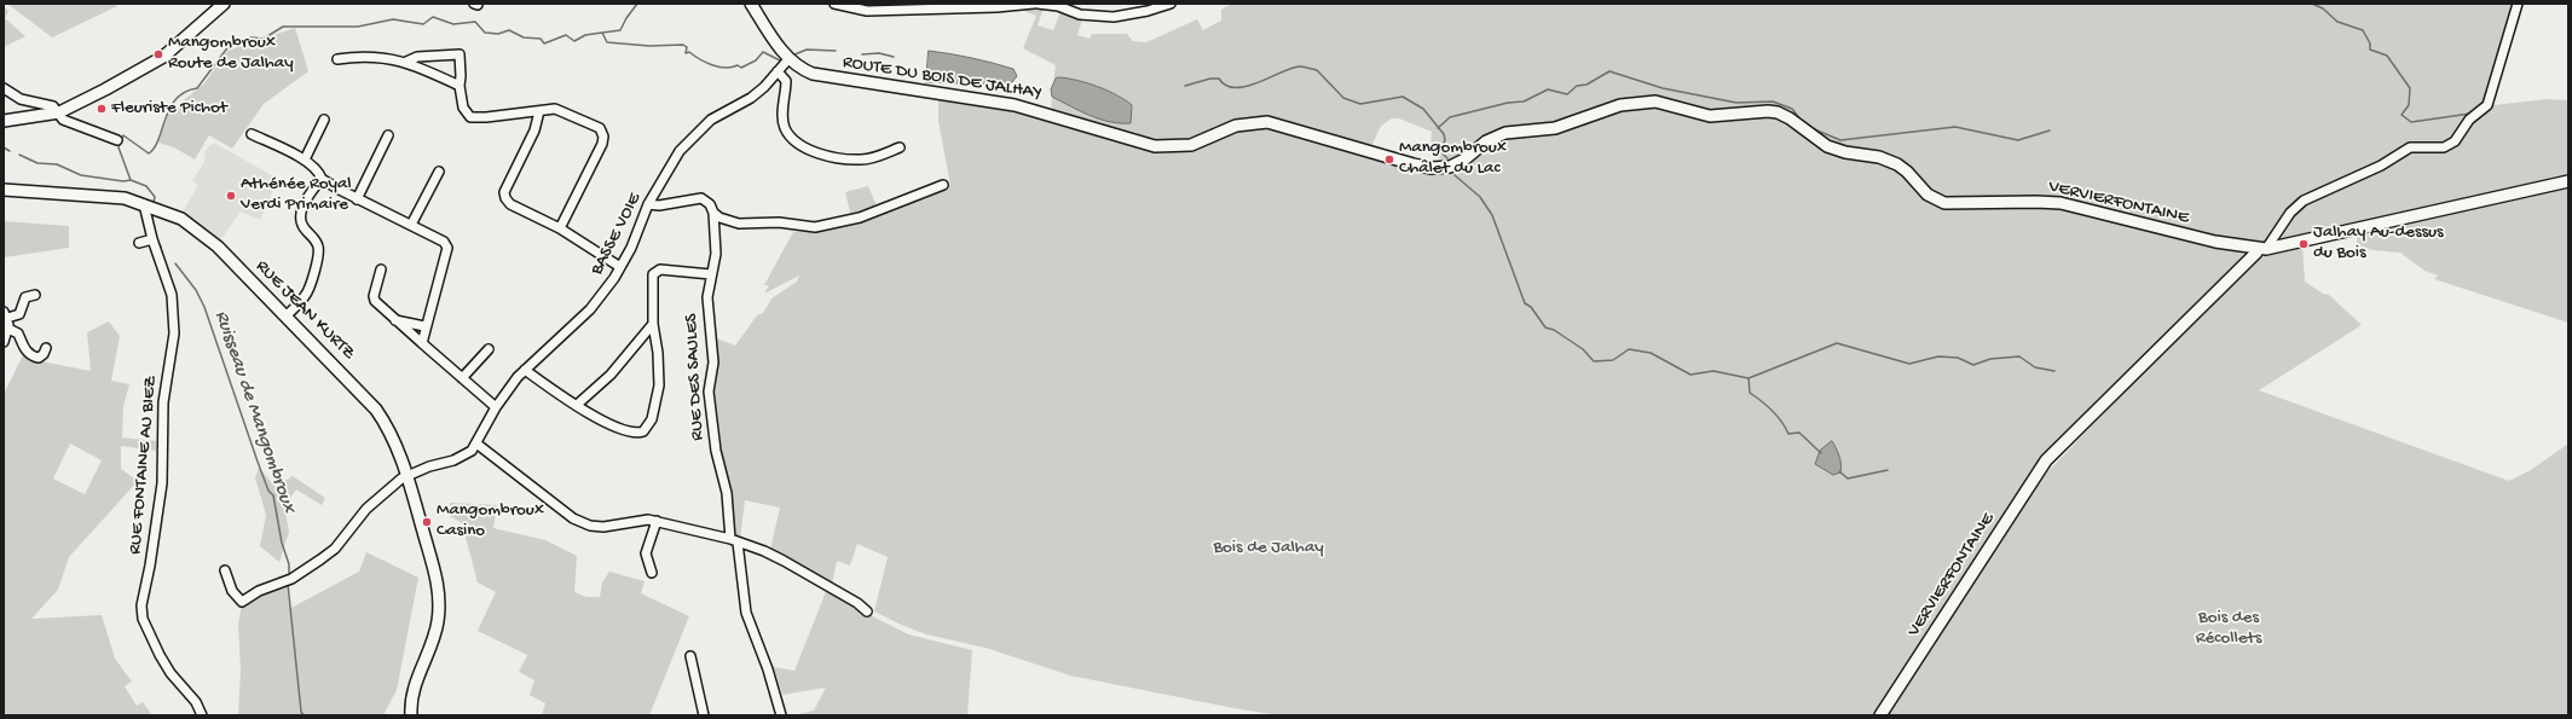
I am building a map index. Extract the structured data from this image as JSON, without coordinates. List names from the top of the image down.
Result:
{
  "streets": {
    "main road": ["ROUTE DU BOIS DE JALHAY", "VERVIERFONTAINE", "RUE JEAN KURTZ"],
    "street": ["BASSE VOIE", "RUE DES SAULES", "RUE FONTAINE AU BIEZ"]
  },
  "crossings": [
    ["ROUTE DU BOIS DE JALHAY", "VERVIERFONTAINE"],
    ["ROUTE DU BOIS DE JALHAY", "BASSE VOIE"],
    ["BASSE VOIE", "RUE JEAN KURTZ"],
    ["RUE JEAN KURTZ", "RUE FONTAINE AU BIEZ"]
  ],
  "water": ["Ruisseau de Mangombroux"],
  "parks": ["Bois de Jalhay", "Bois des Récollets"],
  "places": [
    "Mangombroux Route de Jalhay",
    "Fleuriste Pichot",
    "Mangombroux Châlet du Lac",
    "Athénée Royal Verdi Primaire",
    "Jalhay Au-dessus du Bois",
    "Mangombroux Casino"
  ]
}
